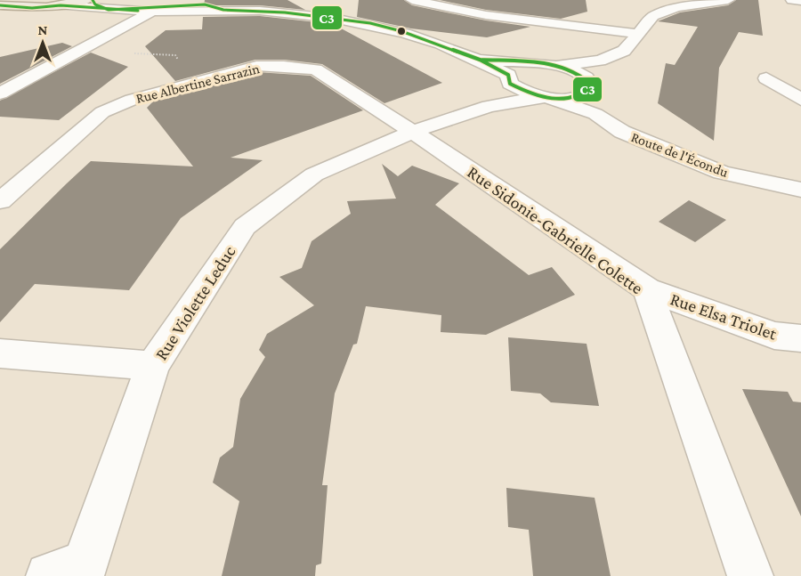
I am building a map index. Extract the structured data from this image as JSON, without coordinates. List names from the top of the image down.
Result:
{
  "streets": {
    "street": [
      "Rue Albertine Sarrazin",
      "Route de l'Écondu",
      "Rue Sidonie-Gabrielle Colette",
      "Rue Violette Leduc",
      "Rue Elsa Triolet"
    ]
  },
  "crossings": [
    ["Rue Albertine Sarrazin", "Rue Sidonie-Gabrielle Colette"],
    ["Rue Albertine Sarrazin", "Rue Violette Leduc"],
    ["Rue Sidonie-Gabrielle Colette", "Rue Violette Leduc"],
    ["Rue Sidonie-Gabrielle Colette", "Rue Elsa Triolet"]
  ],
  "lines": ["transit line C3"],
  "north": "top"
}
